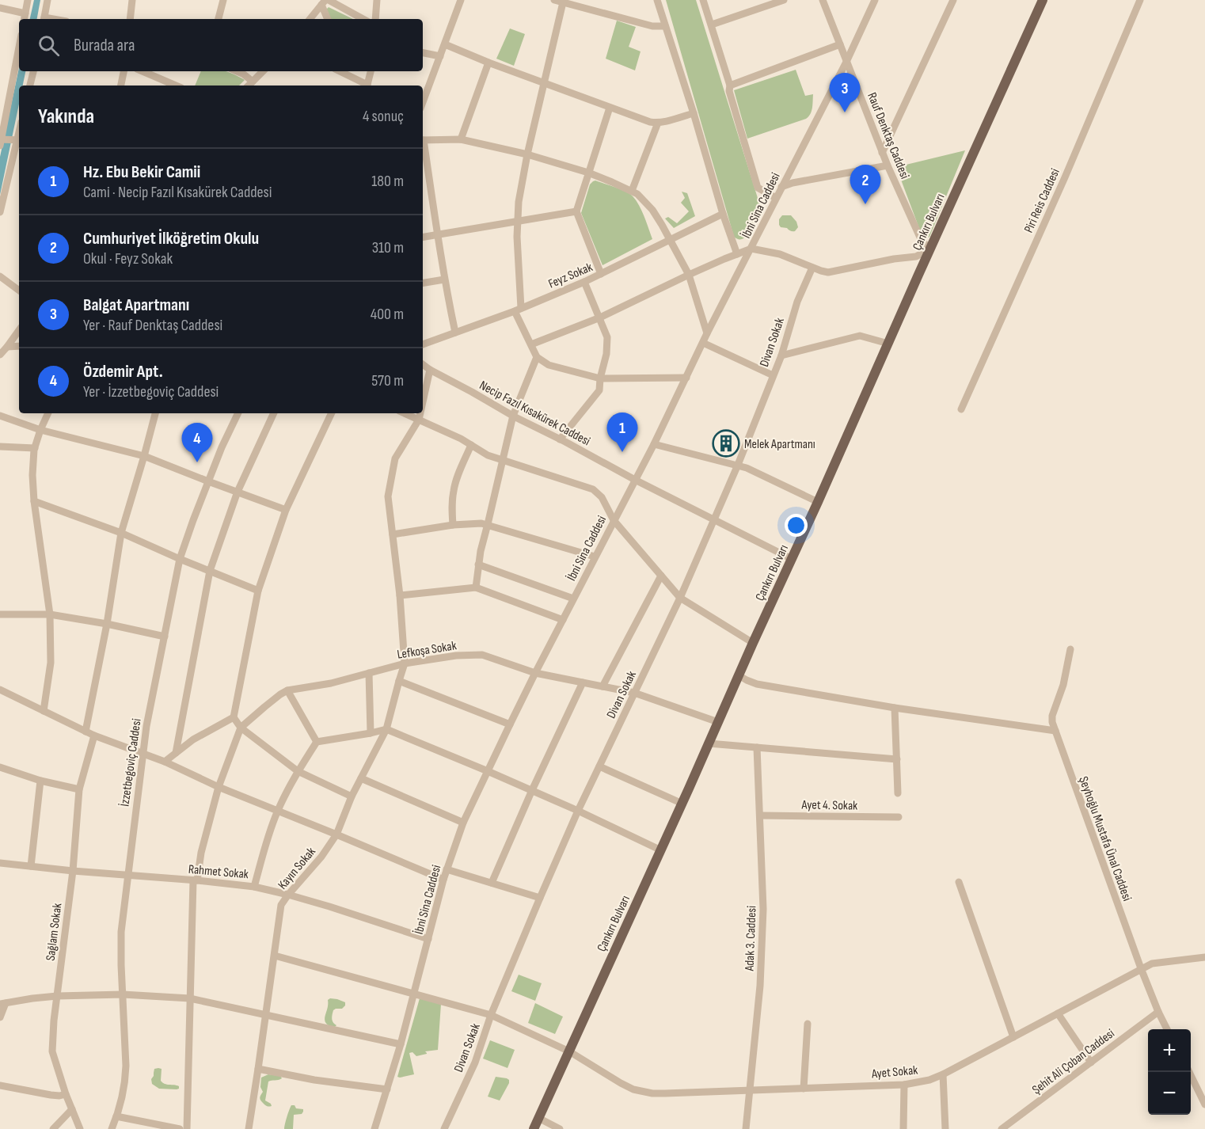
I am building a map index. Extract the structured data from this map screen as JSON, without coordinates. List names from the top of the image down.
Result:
{
  "streets": {
    "main road": ["Çankırı Bulvarı"],
    "street": [
      "Rauf Denktaş Caddesi",
      "Piri Reis Caddesi",
      "İbni Sina Caddesi",
      "Feyz Sokak",
      "Divan Sokak",
      "Necip Fazıl Kısakürek Caddesi",
      "Lefkoşa Sokak",
      "İzzetbegoviç Caddesi",
      "Ayet 4. Sokak",
      "Şeyhoğlu Mustafa Ünal Caddesi",
      "Kayın Sokak",
      "Rahmet Sokak",
      "Sağlam Sokak",
      "Adak 3. Caddesi",
      "Şehit Ali Çoban Caddesi",
      "Ayet Sokak"
    ]
  },
  "crossings": [
    ["Rauf Denktaş Caddesi", "İbni Sina Caddesi"],
    ["Rauf Denktaş Caddesi", "Çankırı Bulvarı"],
    ["İbni Sina Caddesi", "Necip Fazıl Kısakürek Caddesi"],
    ["İbni Sina Caddesi", "Lefkoşa Sokak"],
    ["İbni Sina Caddesi", "Rahmet Sokak"],
    ["İbni Sina Caddesi", "Ayet Sokak"],
    ["Çankırı Bulvarı", "Necip Fazıl Kısakürek Caddesi"],
    ["Çankırı Bulvarı", "Lefkoşa Sokak"],
    ["Çankırı Bulvarı", "Ayet Sokak"],
    ["Divan Sokak", "Necip Fazıl Kısakürek Caddesi"],
    ["Divan Sokak", "Lefkoşa Sokak"],
    ["Divan Sokak", "Ayet Sokak"],
    ["Lefkoşa Sokak", "Kayın Sokak"],
    ["İzzetbegoviç Caddesi", "Rahmet Sokak"],
    ["Ayet 4. Sokak", "Adak 3. Caddesi"],
    ["Şeyhoğlu Mustafa Ünal Caddesi", "Şehit Ali Çoban Caddesi"],
    ["Şeyhoğlu Mustafa Ünal Caddesi", "Ayet Sokak"],
    ["Kayın Sokak", "Rahmet Sokak"],
    ["Kayın Sokak", "Ayet Sokak"],
    ["Rahmet Sokak", "Sağlam Sokak"],
    ["Adak 3. Caddesi", "Ayet Sokak"]
  ],
  "places": {
    "building": ["Melek Apartmanı"]
  },
  "page": {
    "search": "Burada ara",
    "pins": [
      "3",
      "2",
      "1",
      "4"
    ],
    "heading": ["Yakında", "4 sonuç"],
    "list": [
      {
        "mark": "1",
        "name": "Hz. Ebu Bekir Camii",
        "note": "Cami · Necip Fazıl Kısakürek Caddesi",
        "value": "180 m"
      },
      {
        "mark": "2",
        "name": "Cumhuriyet İlköğretim Okulu",
        "note": "Okul · Feyz Sokak",
        "value": "310 m"
      },
      {
        "mark": "3",
        "name": "Balgat Apartmanı",
        "note": "Yer · Rauf Denktaş Caddesi",
        "value": "400 m"
      },
      {
        "mark": "4",
        "name": "Özdemir Apt.",
        "note": "Yer · İzzetbegoviç Caddesi",
        "value": "570 m"
      }
    ],
    "map_buttons": ["+", "−"]
  }
}
